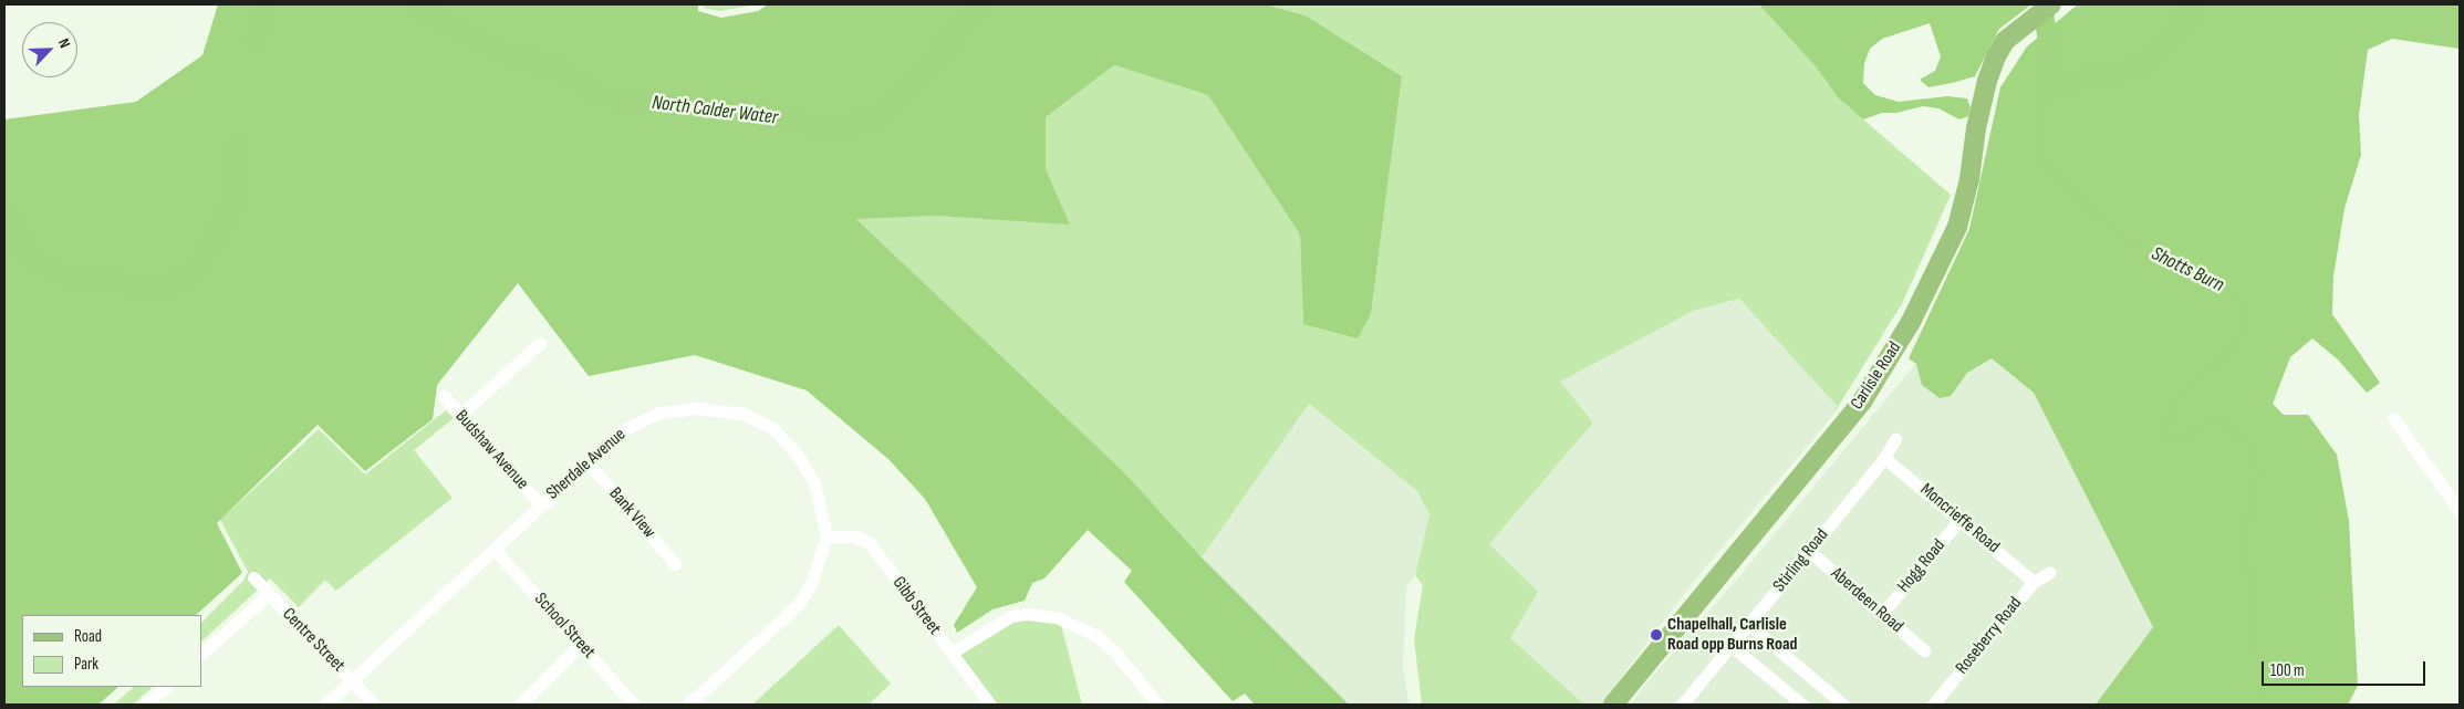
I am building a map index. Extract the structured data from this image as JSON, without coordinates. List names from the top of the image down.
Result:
{
  "streets": {
    "main road": ["Carlisle Road"],
    "street": [
      "Budshaw Avenue",
      "Sherdale Avenue",
      "Bank View",
      "Moncrieffe Road",
      "Stirling Road",
      "Hogg Road",
      "Aberdeen Road",
      "Gibb Street",
      "School Street",
      "Roseberry Road",
      "Centre Street"
    ]
  },
  "crossings": [
    ["Budshaw Avenue", "Sherdale Avenue"],
    ["Sherdale Avenue", "Bank View"],
    ["Sherdale Avenue", "Gibb Street"],
    ["Sherdale Avenue", "School Street"],
    ["Sherdale Avenue", "Centre Street"],
    ["Moncrieffe Road", "Stirling Road"],
    ["Moncrieffe Road", "Hogg Road"],
    ["Moncrieffe Road", "Roseberry Road"],
    ["Stirling Road", "Aberdeen Road"],
    ["Hogg Road", "Aberdeen Road"]
  ],
  "water": ["North Calder Water", "Shotts Burn"],
  "places": ["Chapelhall, Carlisle Road opp Burns Road"],
  "legend": ["Road", "Park"],
  "scale_bar": "100 m",
  "north": "top right"
}
